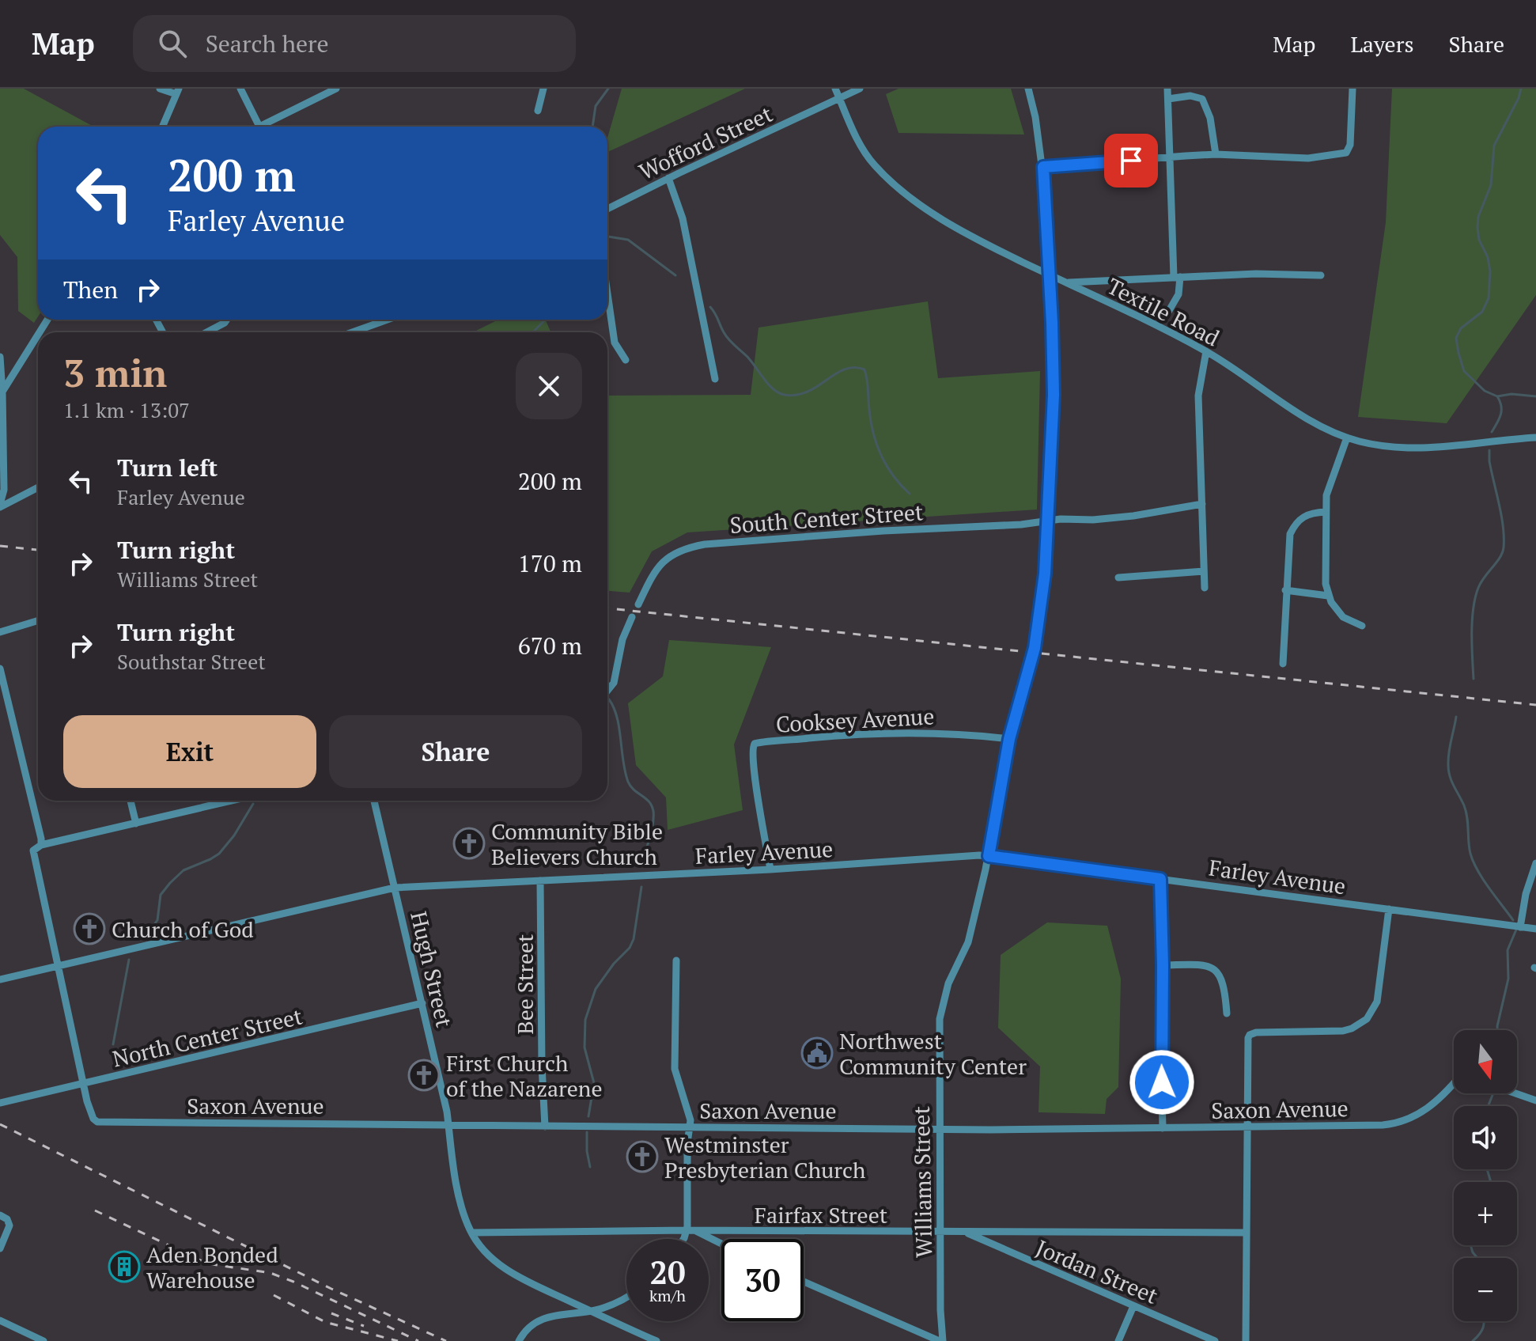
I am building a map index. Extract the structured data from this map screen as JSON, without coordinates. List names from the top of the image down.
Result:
{
  "streets": {
    "street": [
      "Wofford Street",
      "Textile Road",
      "South Center Street",
      "Cooksey Avenue",
      "Farley Avenue",
      "Hugh Street",
      "Bee Street",
      "North Center Street",
      "Saxon Avenue",
      "Williams Street",
      "Fairfax Street",
      "Jordan Street"
    ]
  },
  "crossings": [
    ["Wofford Street", "Textile Road"],
    ["Textile Road", "Williams Street"],
    ["South Center Street", "Williams Street"],
    ["Cooksey Avenue", "Farley Avenue"],
    ["Cooksey Avenue", "Williams Street"],
    ["Farley Avenue", "Hugh Street"],
    ["Farley Avenue", "Bee Street"],
    ["Farley Avenue", "Williams Street"],
    ["Hugh Street", "North Center Street"],
    ["Hugh Street", "Saxon Avenue"],
    ["Hugh Street", "Fairfax Street"],
    ["Bee Street", "Saxon Avenue"],
    ["North Center Street", "Saxon Avenue"],
    ["Saxon Avenue", "Williams Street"],
    ["Williams Street", "Fairfax Street"],
    ["Fairfax Street", "Jordan Street"]
  ],
  "places": {
    "church": [
      "Community Bible Believers Church",
      "Church of God",
      "First Church of the Nazarene",
      "Westminster Presbyterian Church"
    ],
    "public building": ["Northwest Community Center"],
    "building": ["Aden Bonded Warehouse"]
  },
  "north": "bottom",
  "page": {
    "header": "Map",
    "search": "Search here",
    "nav": ["Map", "Layers", "Share"],
    "turn": ["200 m", "Farley Avenue"],
    "then": "Then",
    "heading": ["3 min", "1.1 km · 13:07"],
    "list": [
      {
        "name": "Turn left",
        "note": "Farley Avenue",
        "value": "200 m"
      },
      {
        "name": "Turn right",
        "note": "Williams Street",
        "value": "170 m"
      },
      {
        "name": "Turn right",
        "note": "Southstar Street",
        "value": "670 m"
      }
    ],
    "buttons": ["Exit", "Share"],
    "map_buttons": ["+", "−"],
    "speed": "20 km/h",
    "limit": "30"
  }
}
